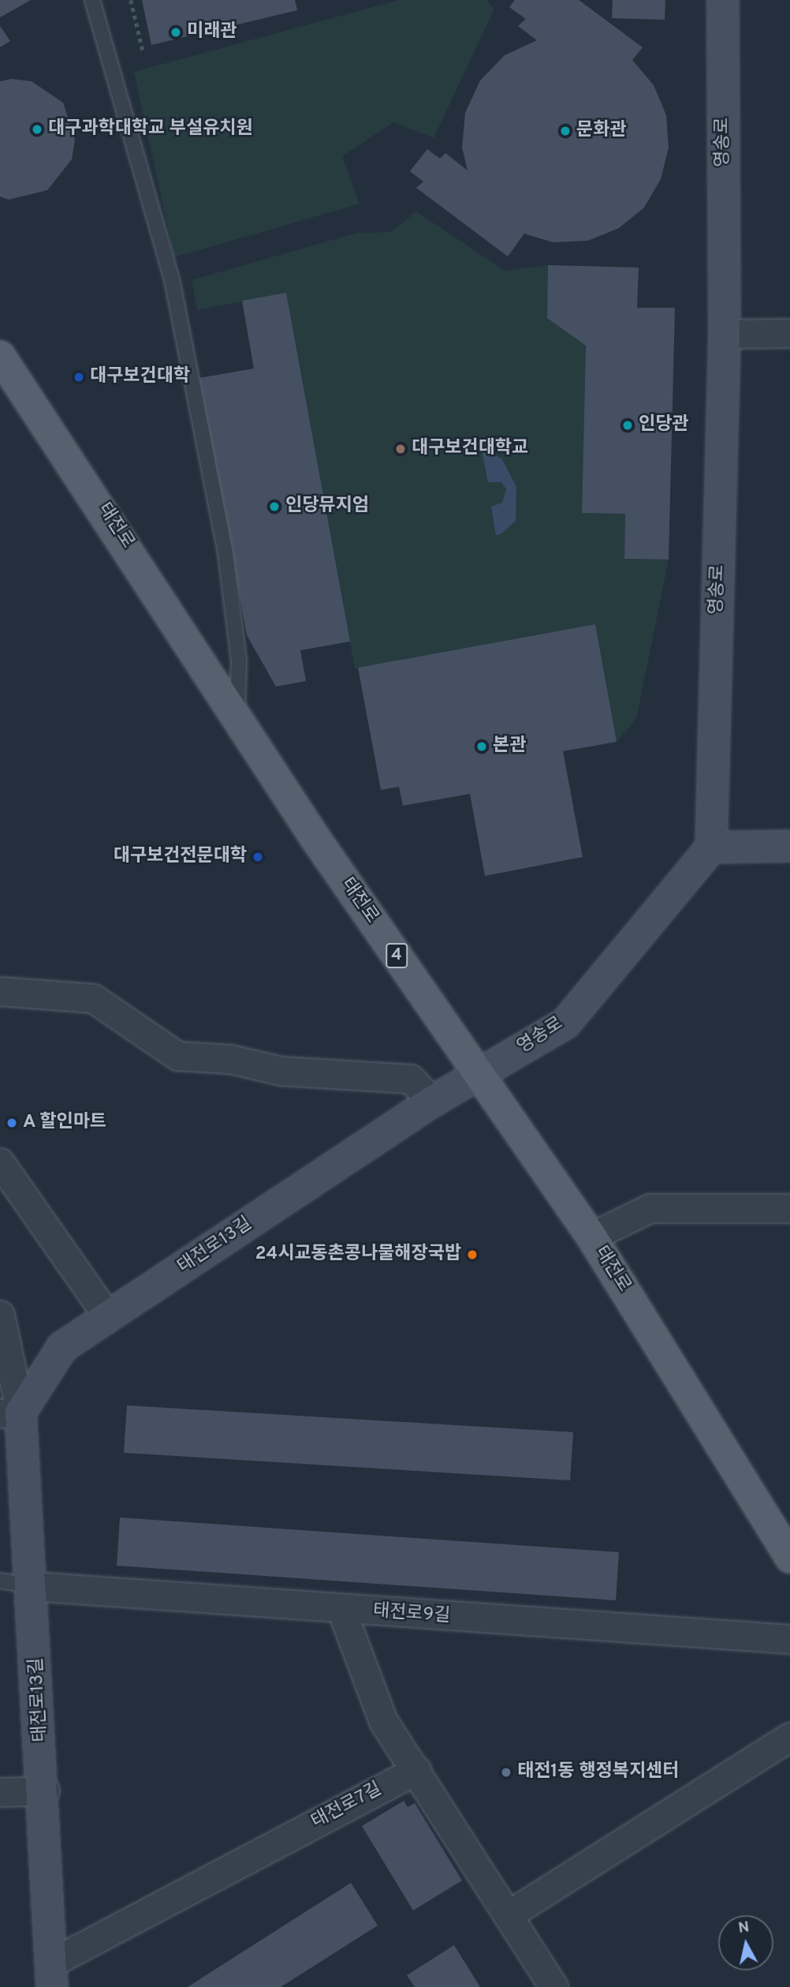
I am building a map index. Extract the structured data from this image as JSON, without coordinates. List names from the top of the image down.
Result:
{
  "streets": {
    "main road": [
      "영송로",
      "태전로",
      "4",
      "태전로13길"
    ],
    "street": ["태전로9길", "태전로7길"]
  },
  "crossings": [
    ["영송로", "태전로"],
    ["영송로", "태전로13길"],
    ["태전로", "태전로13길"],
    ["태전로13길", "태전로9길"],
    ["태전로13길", "태전로7길"]
  ],
  "places": [
    "미래관",
    "대구과학대학교 부설유치원",
    "문화관",
    "대구보건대학",
    "인당관",
    "대구보건대학교",
    "인당뮤지엄",
    "본관",
    "대구보건전문대학",
    "A 할인마트",
    "24시교동촌콩나물해장국밥",
    "태전1동 행정복지센터"
  ],
  "north": "top"
}
